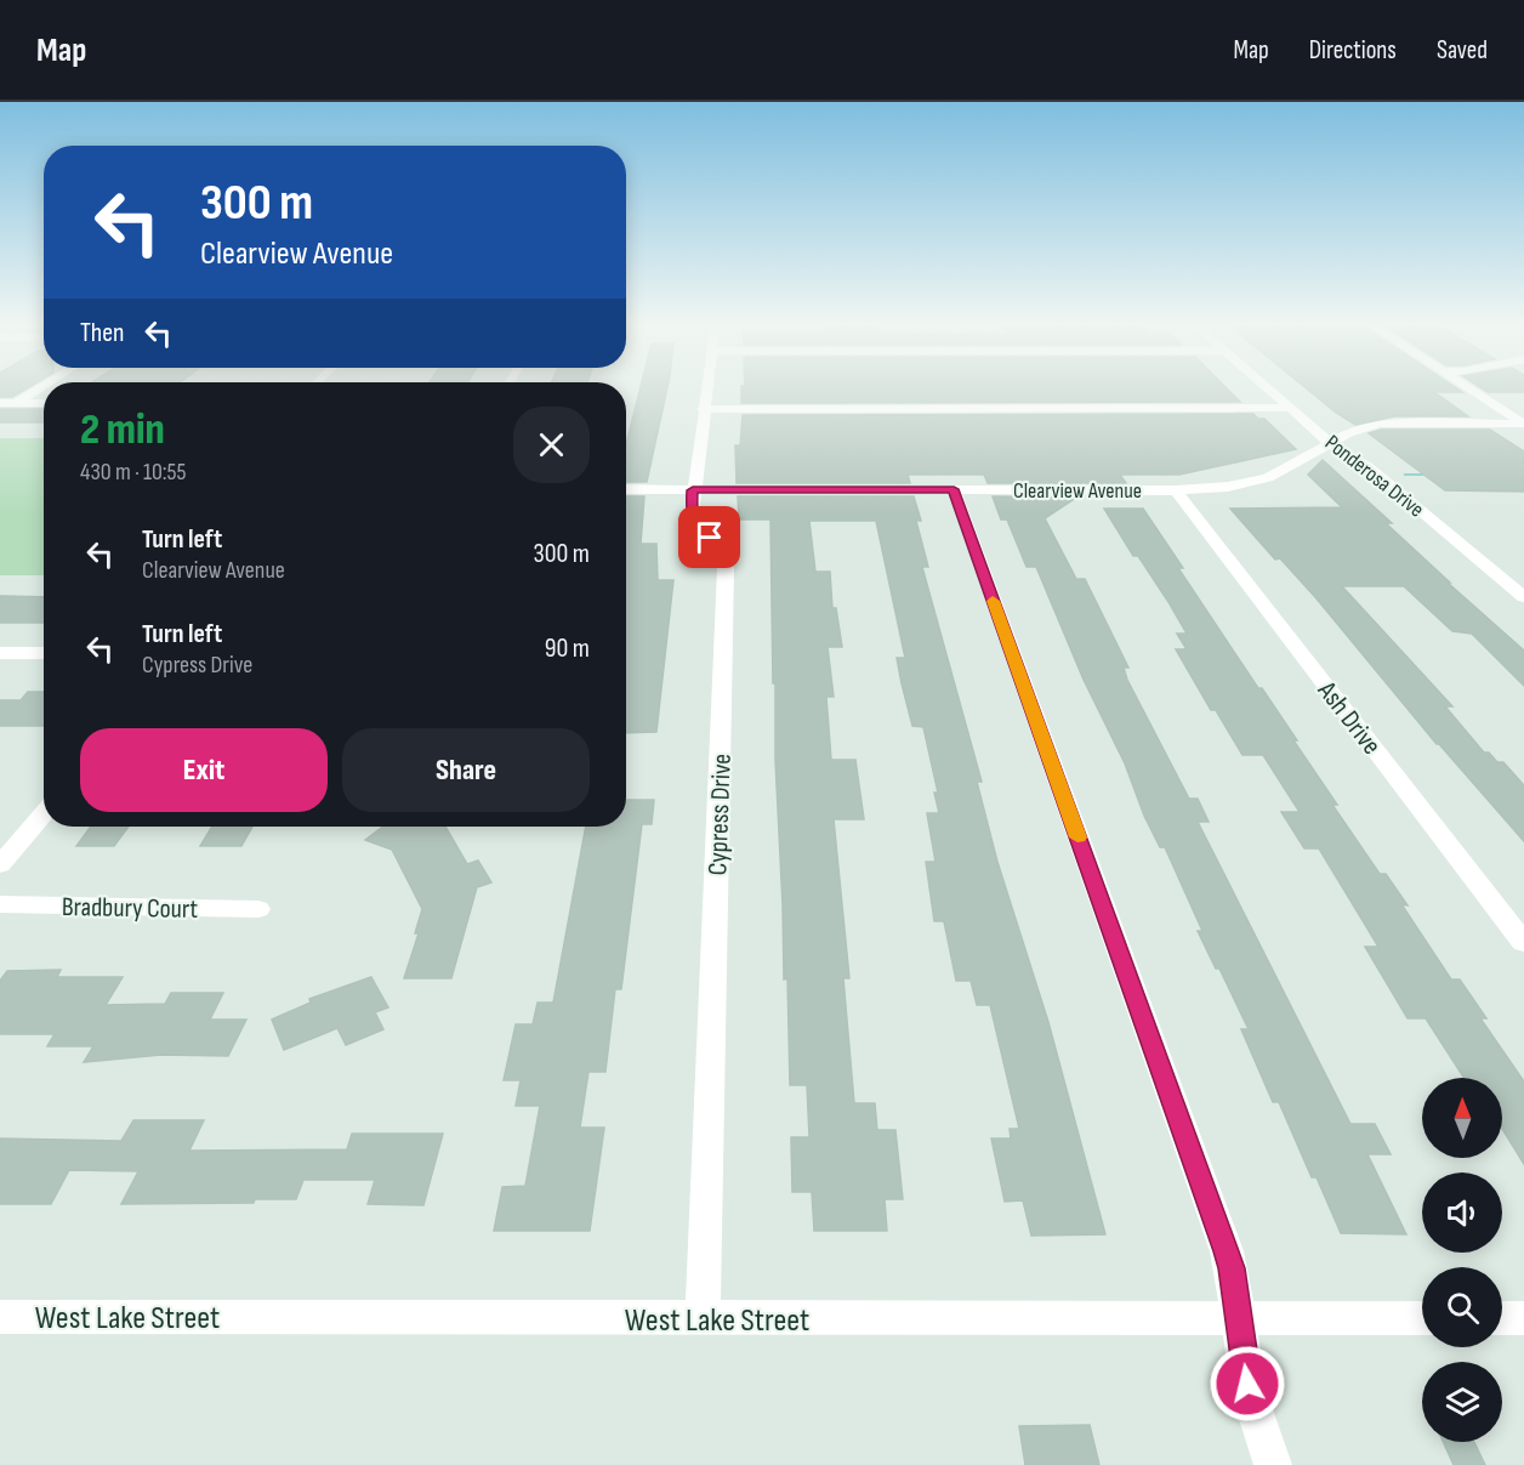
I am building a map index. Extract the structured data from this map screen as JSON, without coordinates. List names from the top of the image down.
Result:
{
  "streets": {
    "street": [
      "Ponderosa Drive",
      "Clearview Avenue",
      "Ash Drive",
      "Cypress Drive",
      "Bradbury Court",
      "West Lake Street"
    ]
  },
  "crossings": [
    ["Ponderosa Drive", "Clearview Avenue"],
    ["Clearview Avenue", "Ash Drive"],
    ["Clearview Avenue", "Cypress Drive"],
    ["Cypress Drive", "West Lake Street"]
  ],
  "north": "top",
  "page": {
    "header": "Map",
    "nav": ["Map", "Directions", "Saved"],
    "turn": ["300 m", "Clearview Avenue"],
    "then": "Then",
    "heading": ["2 min", "430 m · 10:55"],
    "list": [
      {
        "name": "Turn left",
        "note": "Clearview Avenue",
        "value": "300 m"
      },
      {
        "name": "Turn left",
        "note": "Cypress Drive",
        "value": "90 m"
      }
    ],
    "buttons": ["Exit", "Share"]
  }
}
